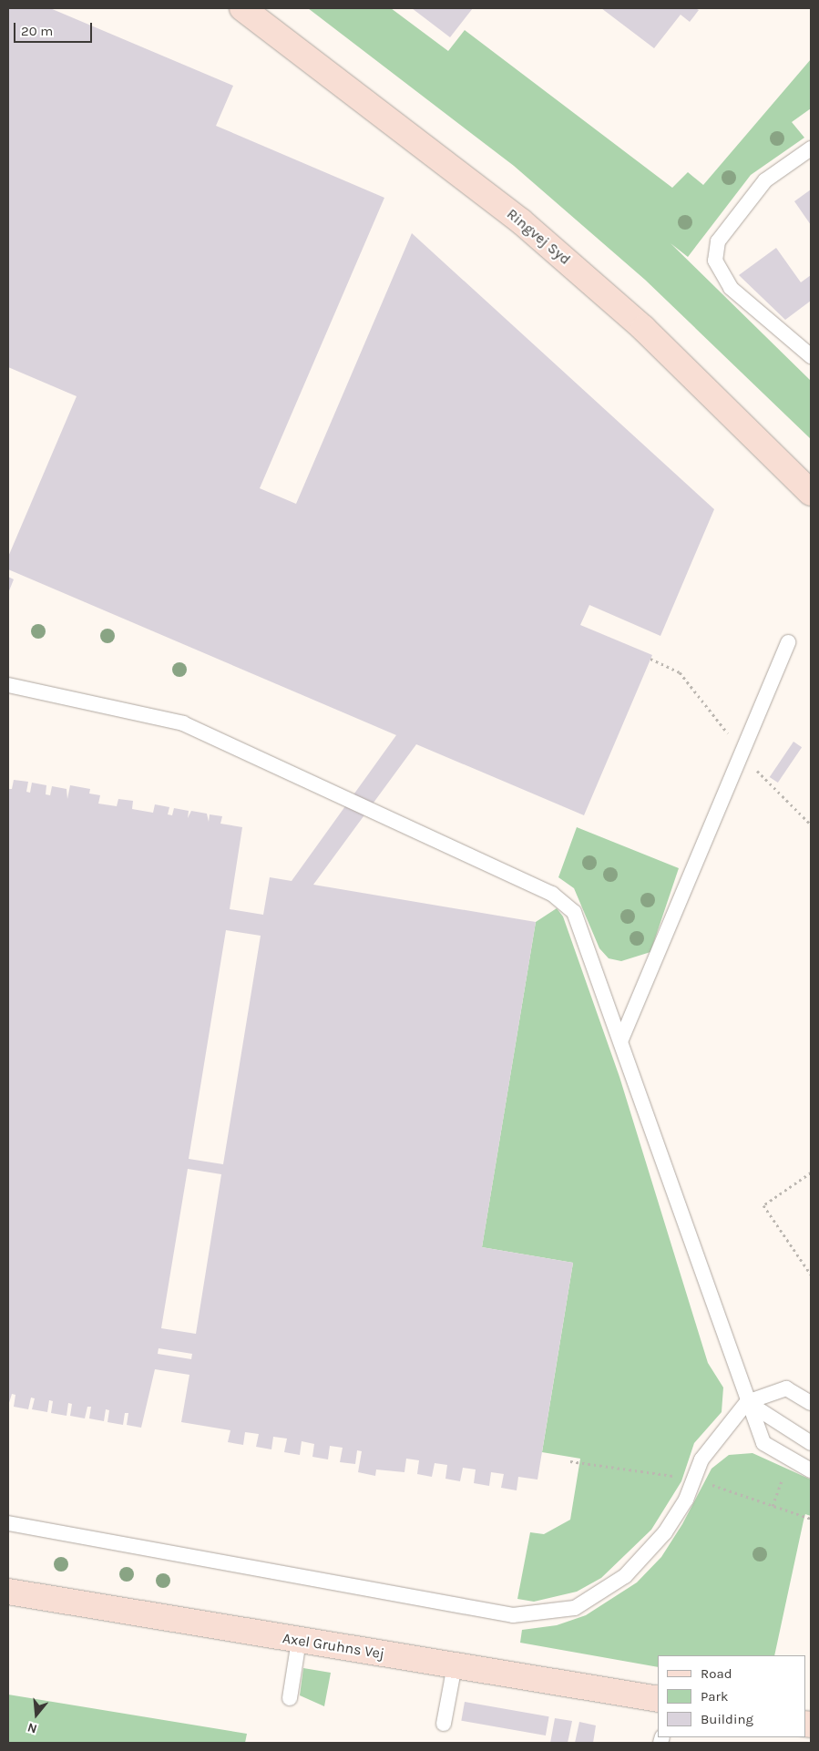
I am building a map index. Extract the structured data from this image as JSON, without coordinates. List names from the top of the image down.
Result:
{
  "streets": {
    "main road": ["Ringvej Syd", "Axel Gruhns Vej"]
  },
  "legend": ["Road", "Park", "Building"],
  "scale_bar": "20 m",
  "north": "bottom"
}
